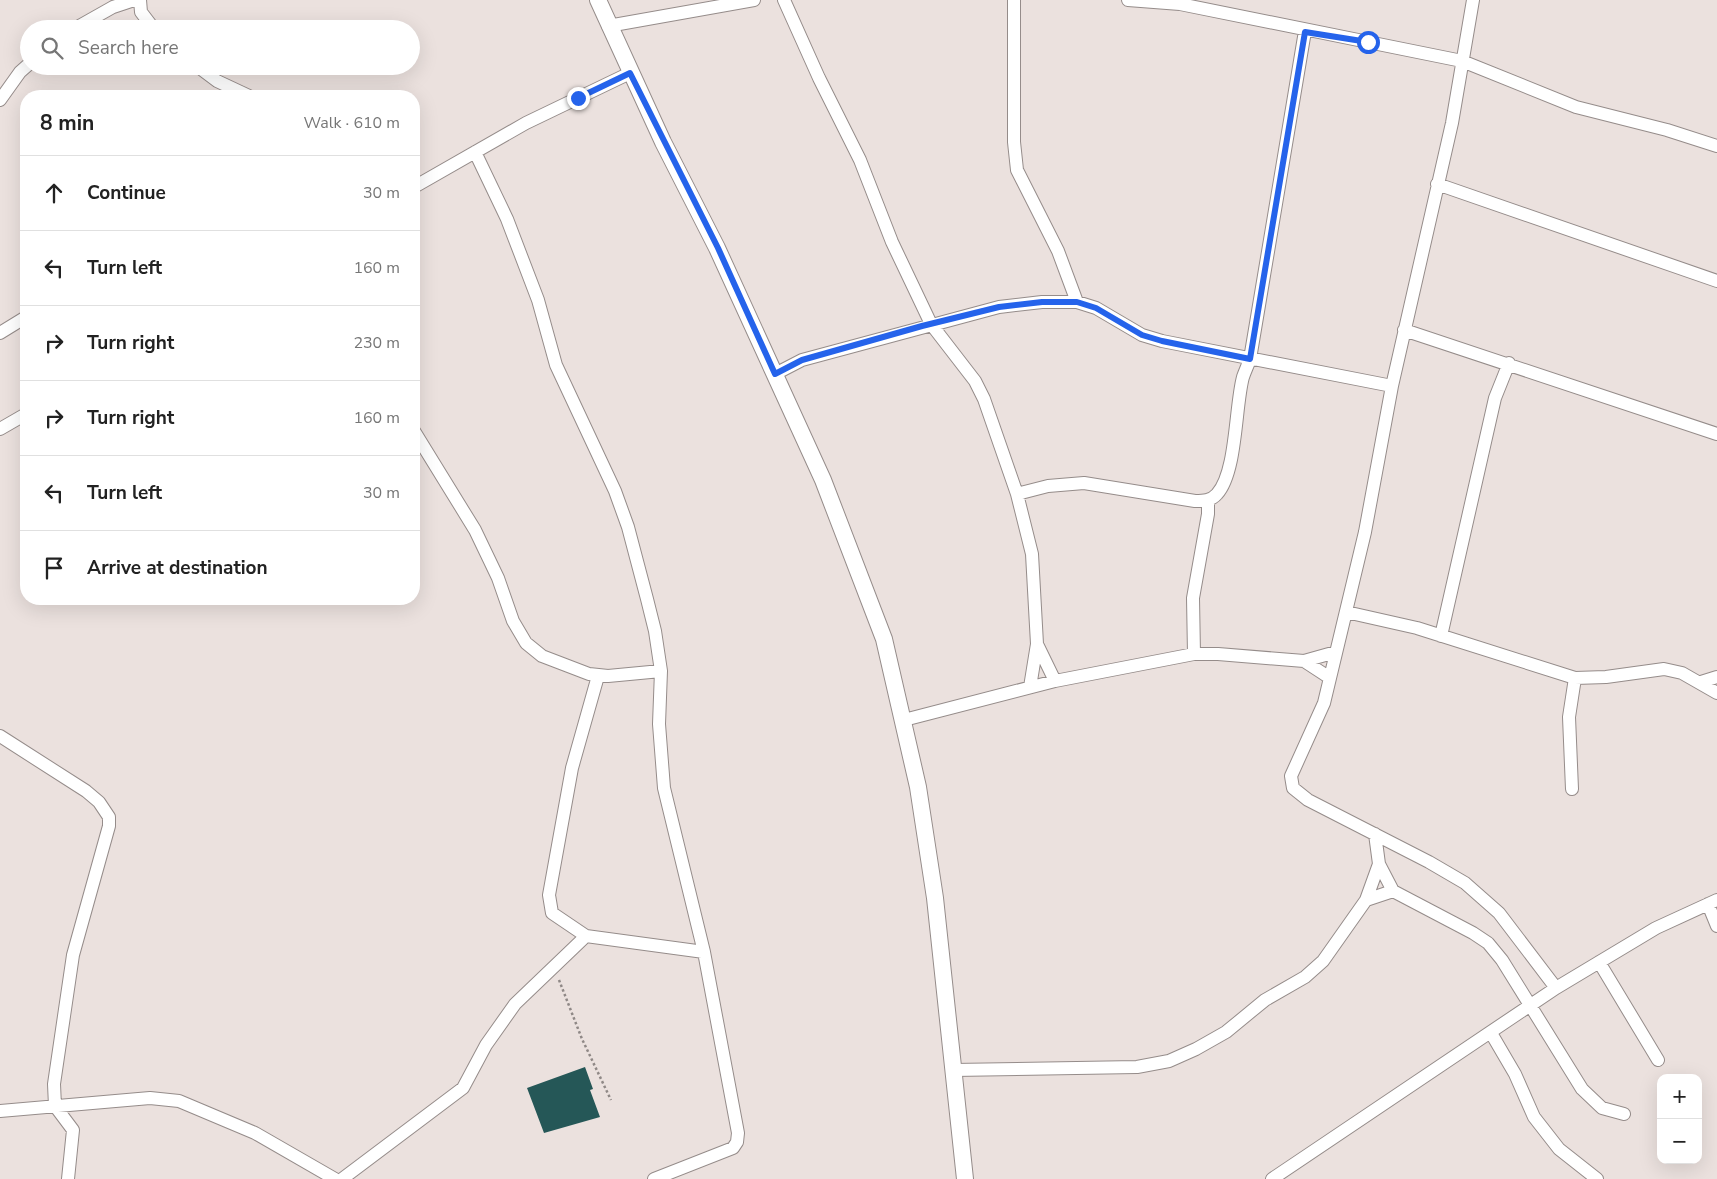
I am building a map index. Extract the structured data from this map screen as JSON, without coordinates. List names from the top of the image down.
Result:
{
  "page": {
    "search": "Search here",
    "heading": ["8 min", "Walk · 610 m"],
    "list": [
      ["Continue", "30 m"],
      ["Turn left", "160 m"],
      ["Turn right", "230 m"],
      ["Turn right", "160 m"],
      ["Turn left", "30 m"],
      "Arrive at destination"
    ],
    "map_buttons": ["+", "−"]
  }
}
